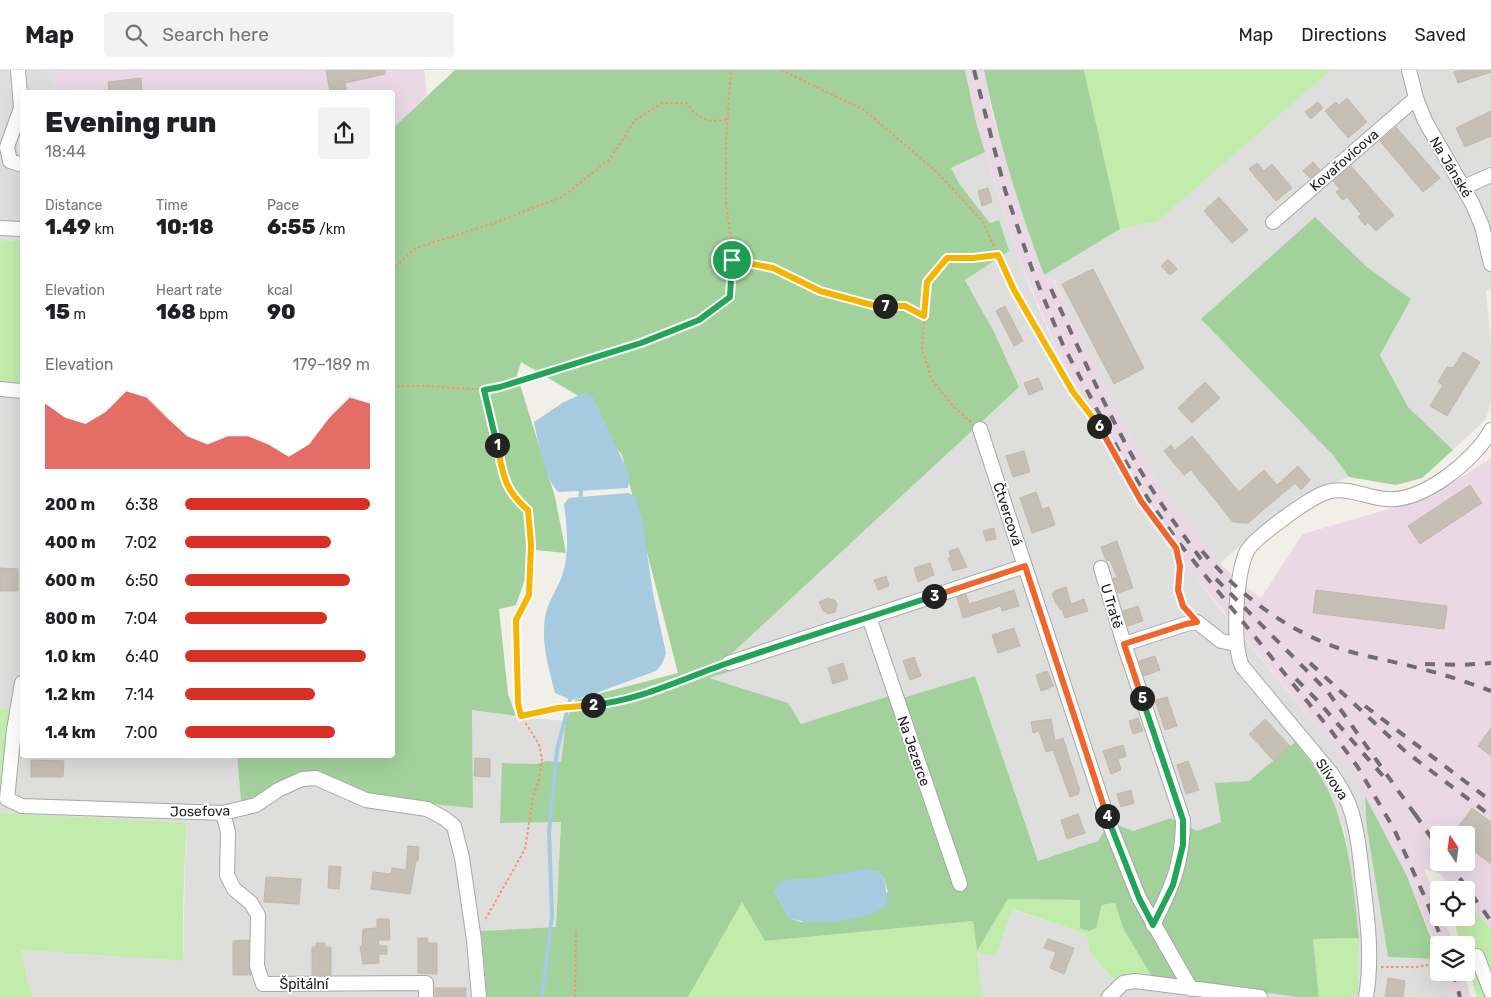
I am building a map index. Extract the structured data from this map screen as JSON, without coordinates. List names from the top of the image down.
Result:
{
  "streets": {
    "street": [
      "Kovařovicova",
      "Na Jánské",
      "Čtvercová",
      "U Tratě",
      "Na Jezerce",
      "Slívova",
      "Josefova",
      "Špitální"
    ]
  },
  "crossings": [
    ["Kovařovicova", "Na Jánské"],
    ["Čtvercová", "U Tratě"],
    ["Josefova", "Špitální"]
  ],
  "north": "top",
  "page": {
    "header": "Map",
    "search": "Search here",
    "nav": ["Map", "Directions", "Saved"],
    "heading": ["Evening run", "18:44"],
    "stats": [
      ["Distance", "1.49 km"],
      ["Time", "10:18"],
      ["Pace", "6:55 /km"],
      ["Elevation", "15 m"],
      ["Heart rate", "168 bpm"],
      ["kcal", "90"]
    ],
    "pins": [
      "7",
      "6",
      "1",
      "3",
      "5",
      "2",
      "4"
    ],
    "chart": ["Elevation", "179–189 m"],
    "list": [
      {
        "name": "200 m",
        "note": "6:38"
      },
      {
        "name": "400 m",
        "note": "7:02"
      },
      {
        "name": "600 m",
        "note": "6:50"
      },
      {
        "name": "800 m",
        "note": "7:04"
      },
      {
        "name": "1.0 km",
        "note": "6:40"
      },
      {
        "name": "1.2 km",
        "note": "7:14"
      },
      {
        "name": "1.4 km",
        "note": "7:00"
      }
    ]
  }
}
